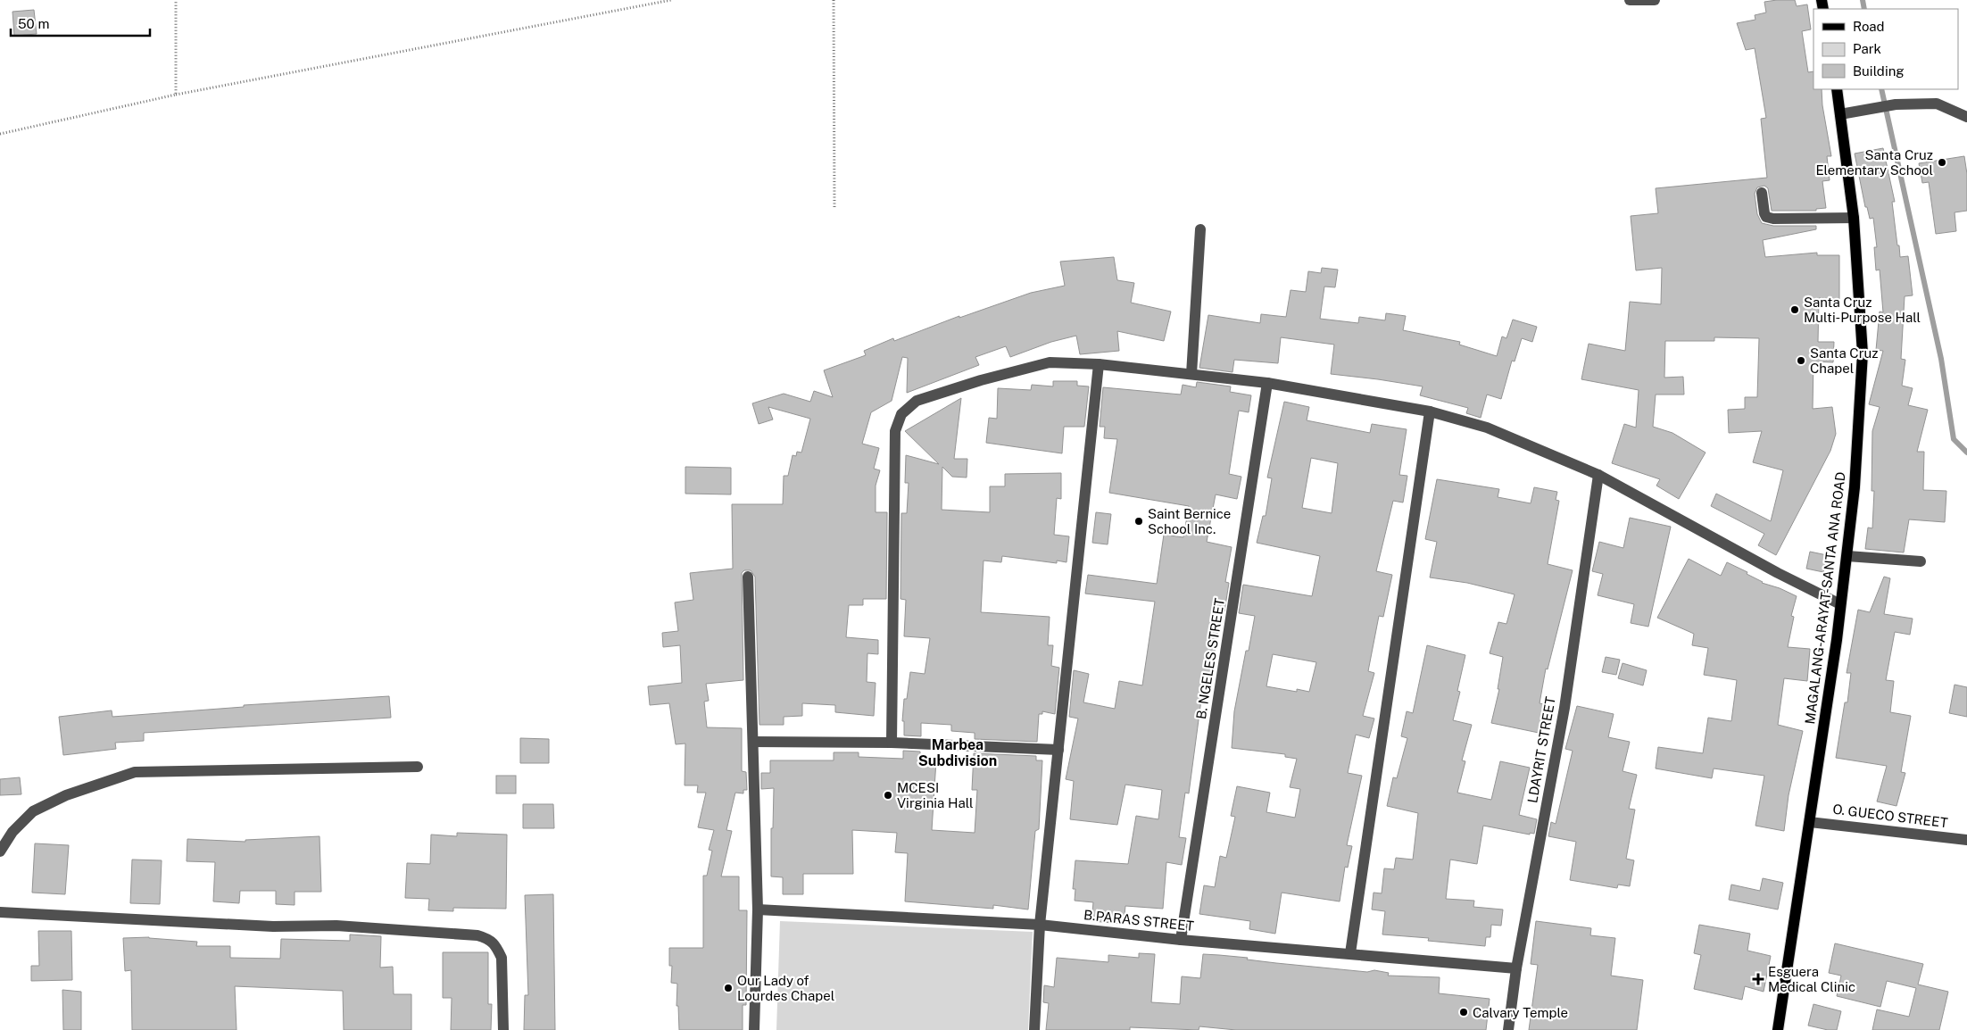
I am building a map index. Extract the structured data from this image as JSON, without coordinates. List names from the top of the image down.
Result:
{
  "streets": {
    "main road": ["MAGALANG-ARAYAT-SANTA ANA ROAD"],
    "street": [
      "B. NGELES STREET",
      "LDAYRIT STREET",
      "O. GUECO STREET",
      "B.PARAS STREET"
    ]
  },
  "crossings": [
    ["MAGALANG-ARAYAT-SANTA ANA ROAD", "O. GUECO STREET"],
    ["B. NGELES STREET", "B.PARAS STREET"],
    ["LDAYRIT STREET", "B.PARAS STREET"]
  ],
  "districts": ["Marbea Subdivision"],
  "places": {
    "other": [
      "Santa Cruz Elementary School",
      "Santa Cruz Multi-Purpose Hall",
      "Santa Cruz Chapel",
      "Saint Bernice School Inc.",
      "MCESI Virginia Hall",
      "Our Lady of Lourdes Chapel",
      "Calvary Temple"
    ],
    "health": ["Esguera Medical Clinic"]
  },
  "legend": ["Road", "Park", "Building"],
  "scale_bar": "50 m"
}
